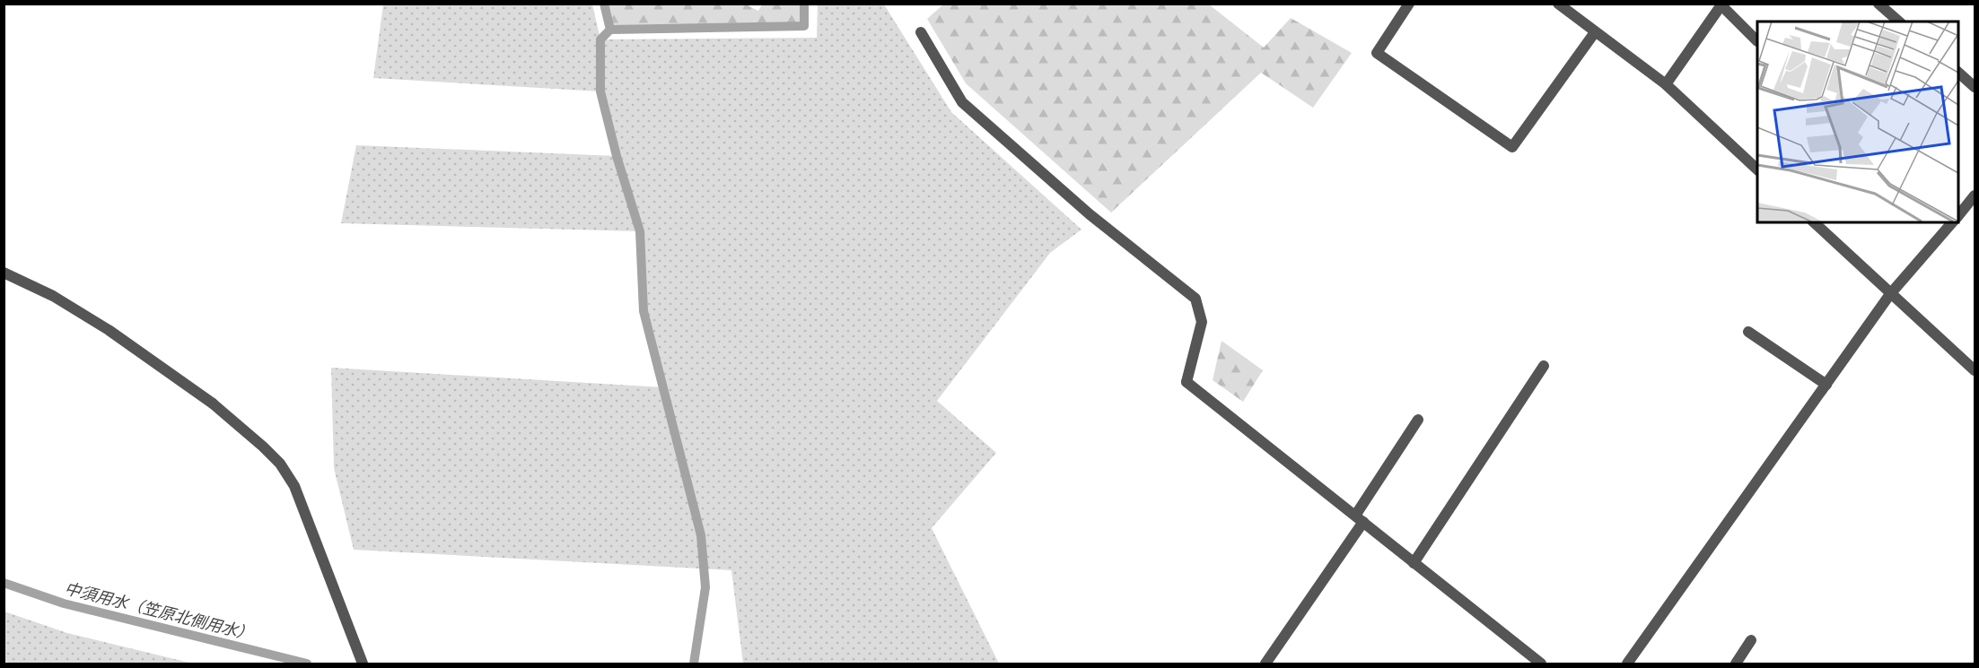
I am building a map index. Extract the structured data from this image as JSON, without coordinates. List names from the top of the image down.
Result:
{
  "water": ["中須用水（笠原北側用水）"]
}
